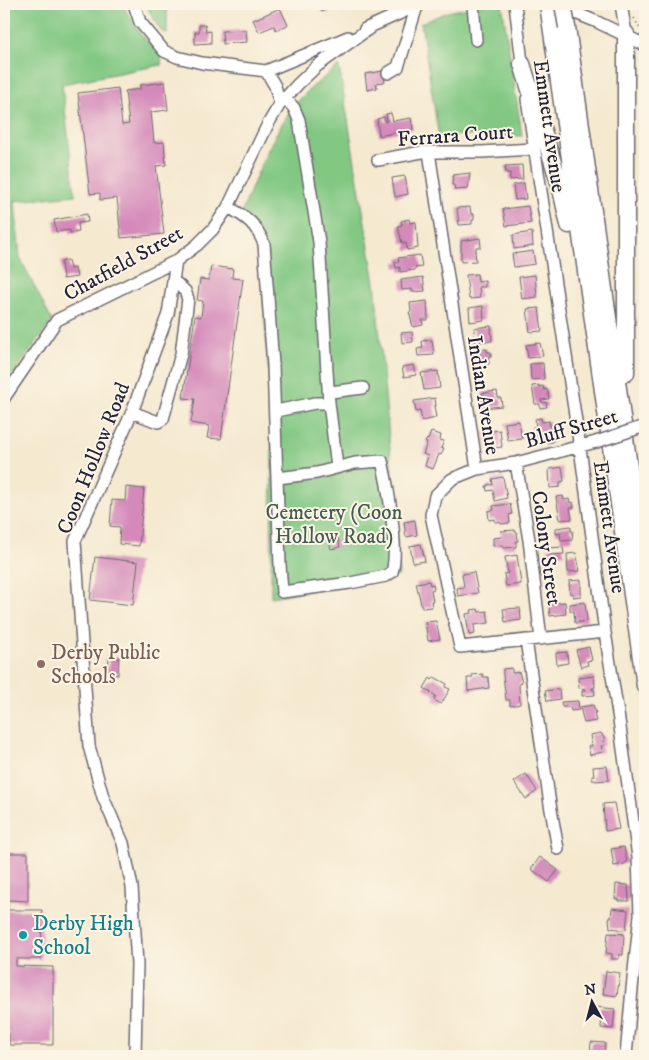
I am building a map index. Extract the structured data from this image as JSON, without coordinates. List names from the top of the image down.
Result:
{
  "streets": {
    "street": [
      "Emmett Avenue",
      "Ferrara Court",
      "Chatfield Street",
      "Indian Avenue",
      "Bluff Street",
      "Coon Hollow Road",
      "Colony Street"
    ]
  },
  "crossings": [
    ["Emmett Avenue", "Ferrara Court"],
    ["Emmett Avenue", "Bluff Street"],
    ["Ferrara Court", "Indian Avenue"],
    ["Chatfield Street", "Coon Hollow Road"],
    ["Indian Avenue", "Bluff Street"],
    ["Bluff Street", "Colony Street"]
  ],
  "parks": ["Cemetery (Coon Hollow Road)"],
  "places": ["Derby Public Schools", "Derby High School"],
  "north": "top"
}
